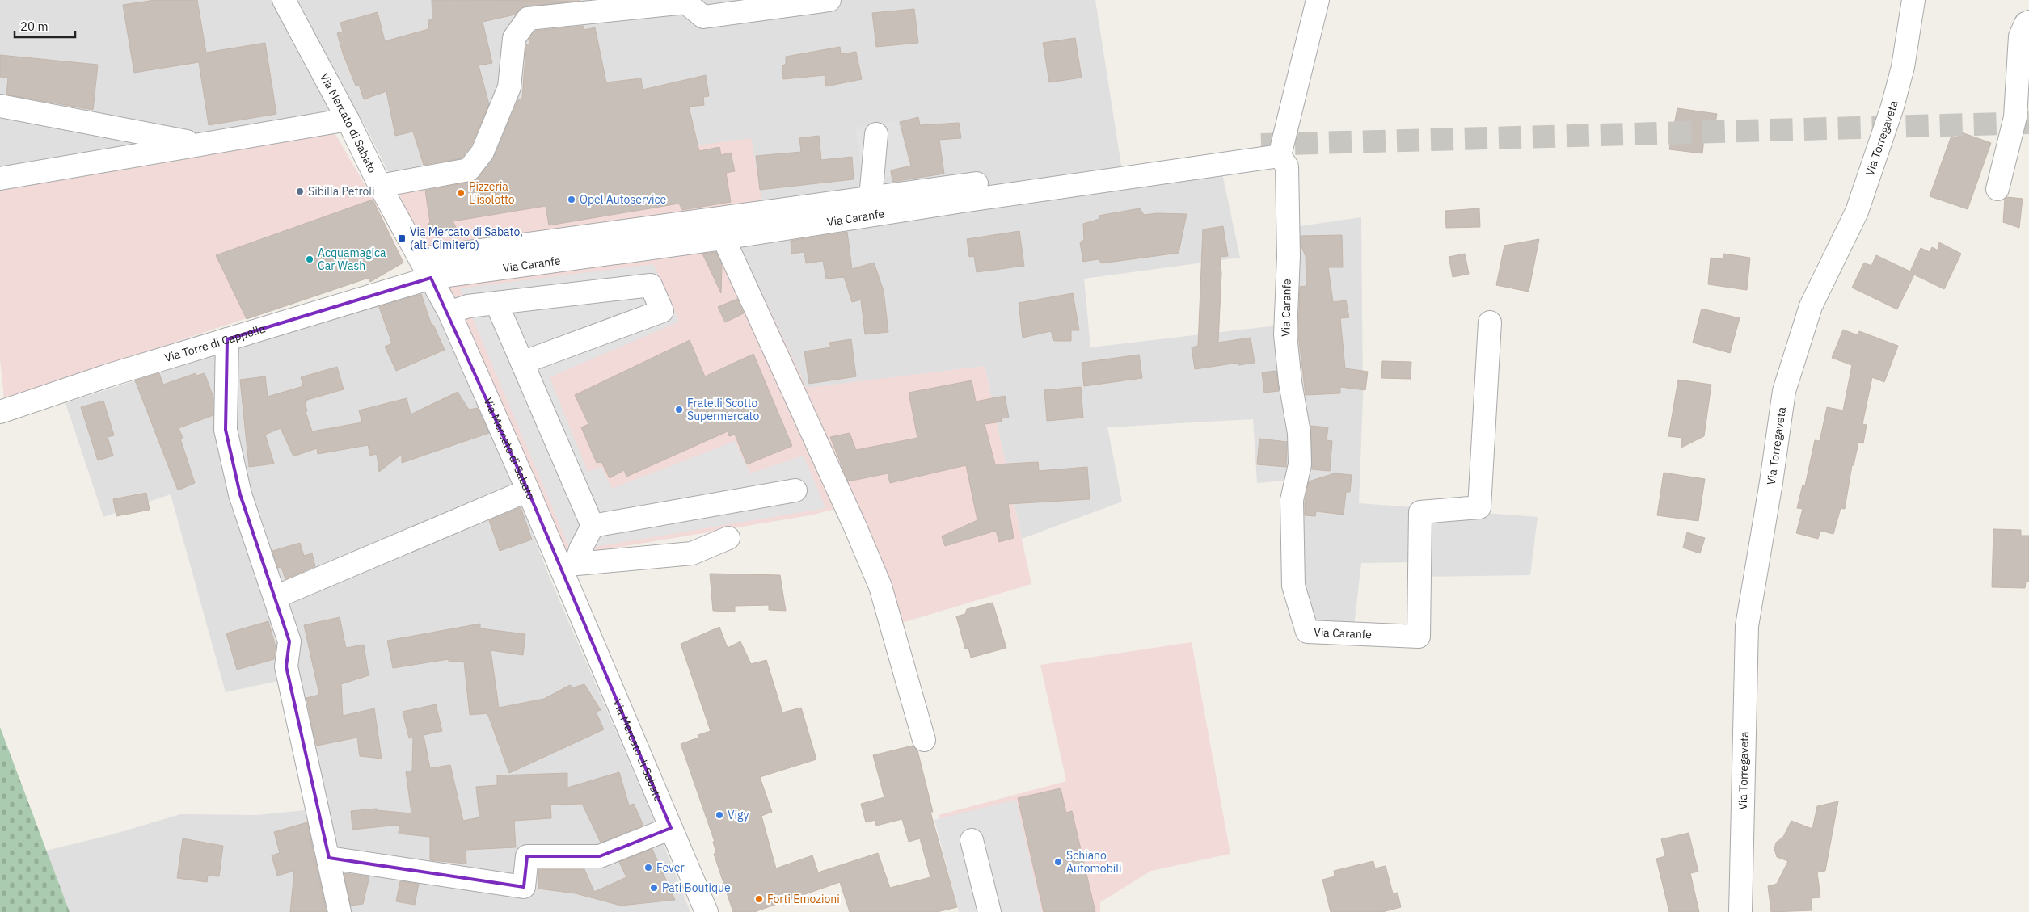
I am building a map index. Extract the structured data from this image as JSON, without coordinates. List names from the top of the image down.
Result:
{
  "streets": {
    "street": [
      "Via Mercato di Sabato",
      "Via Torregaveta",
      "Via Caranfe",
      "Via Torre di Cappella"
    ]
  },
  "crossings": [
    ["Via Mercato di Sabato", "Via Caranfe"],
    ["Via Mercato di Sabato", "Via Torre di Cappella"],
    ["Via Caranfe", "Via Torre di Cappella"]
  ],
  "places": {
    "other": [
      "Sibilla Petroli",
      "Pizzeria L'isolotto",
      "Opel Autoservice",
      "Acquamagica Car Wash",
      "Fratelli Scotto Supermercato",
      "Vigy",
      "Schiano Automobili",
      "Fever",
      "Pati Boutique",
      "Forti Emozioni"
    ],
    "transit": ["Via Mercato di Sabato, (alt. Cimitero)"]
  },
  "scale_bar": "20 m"
}
